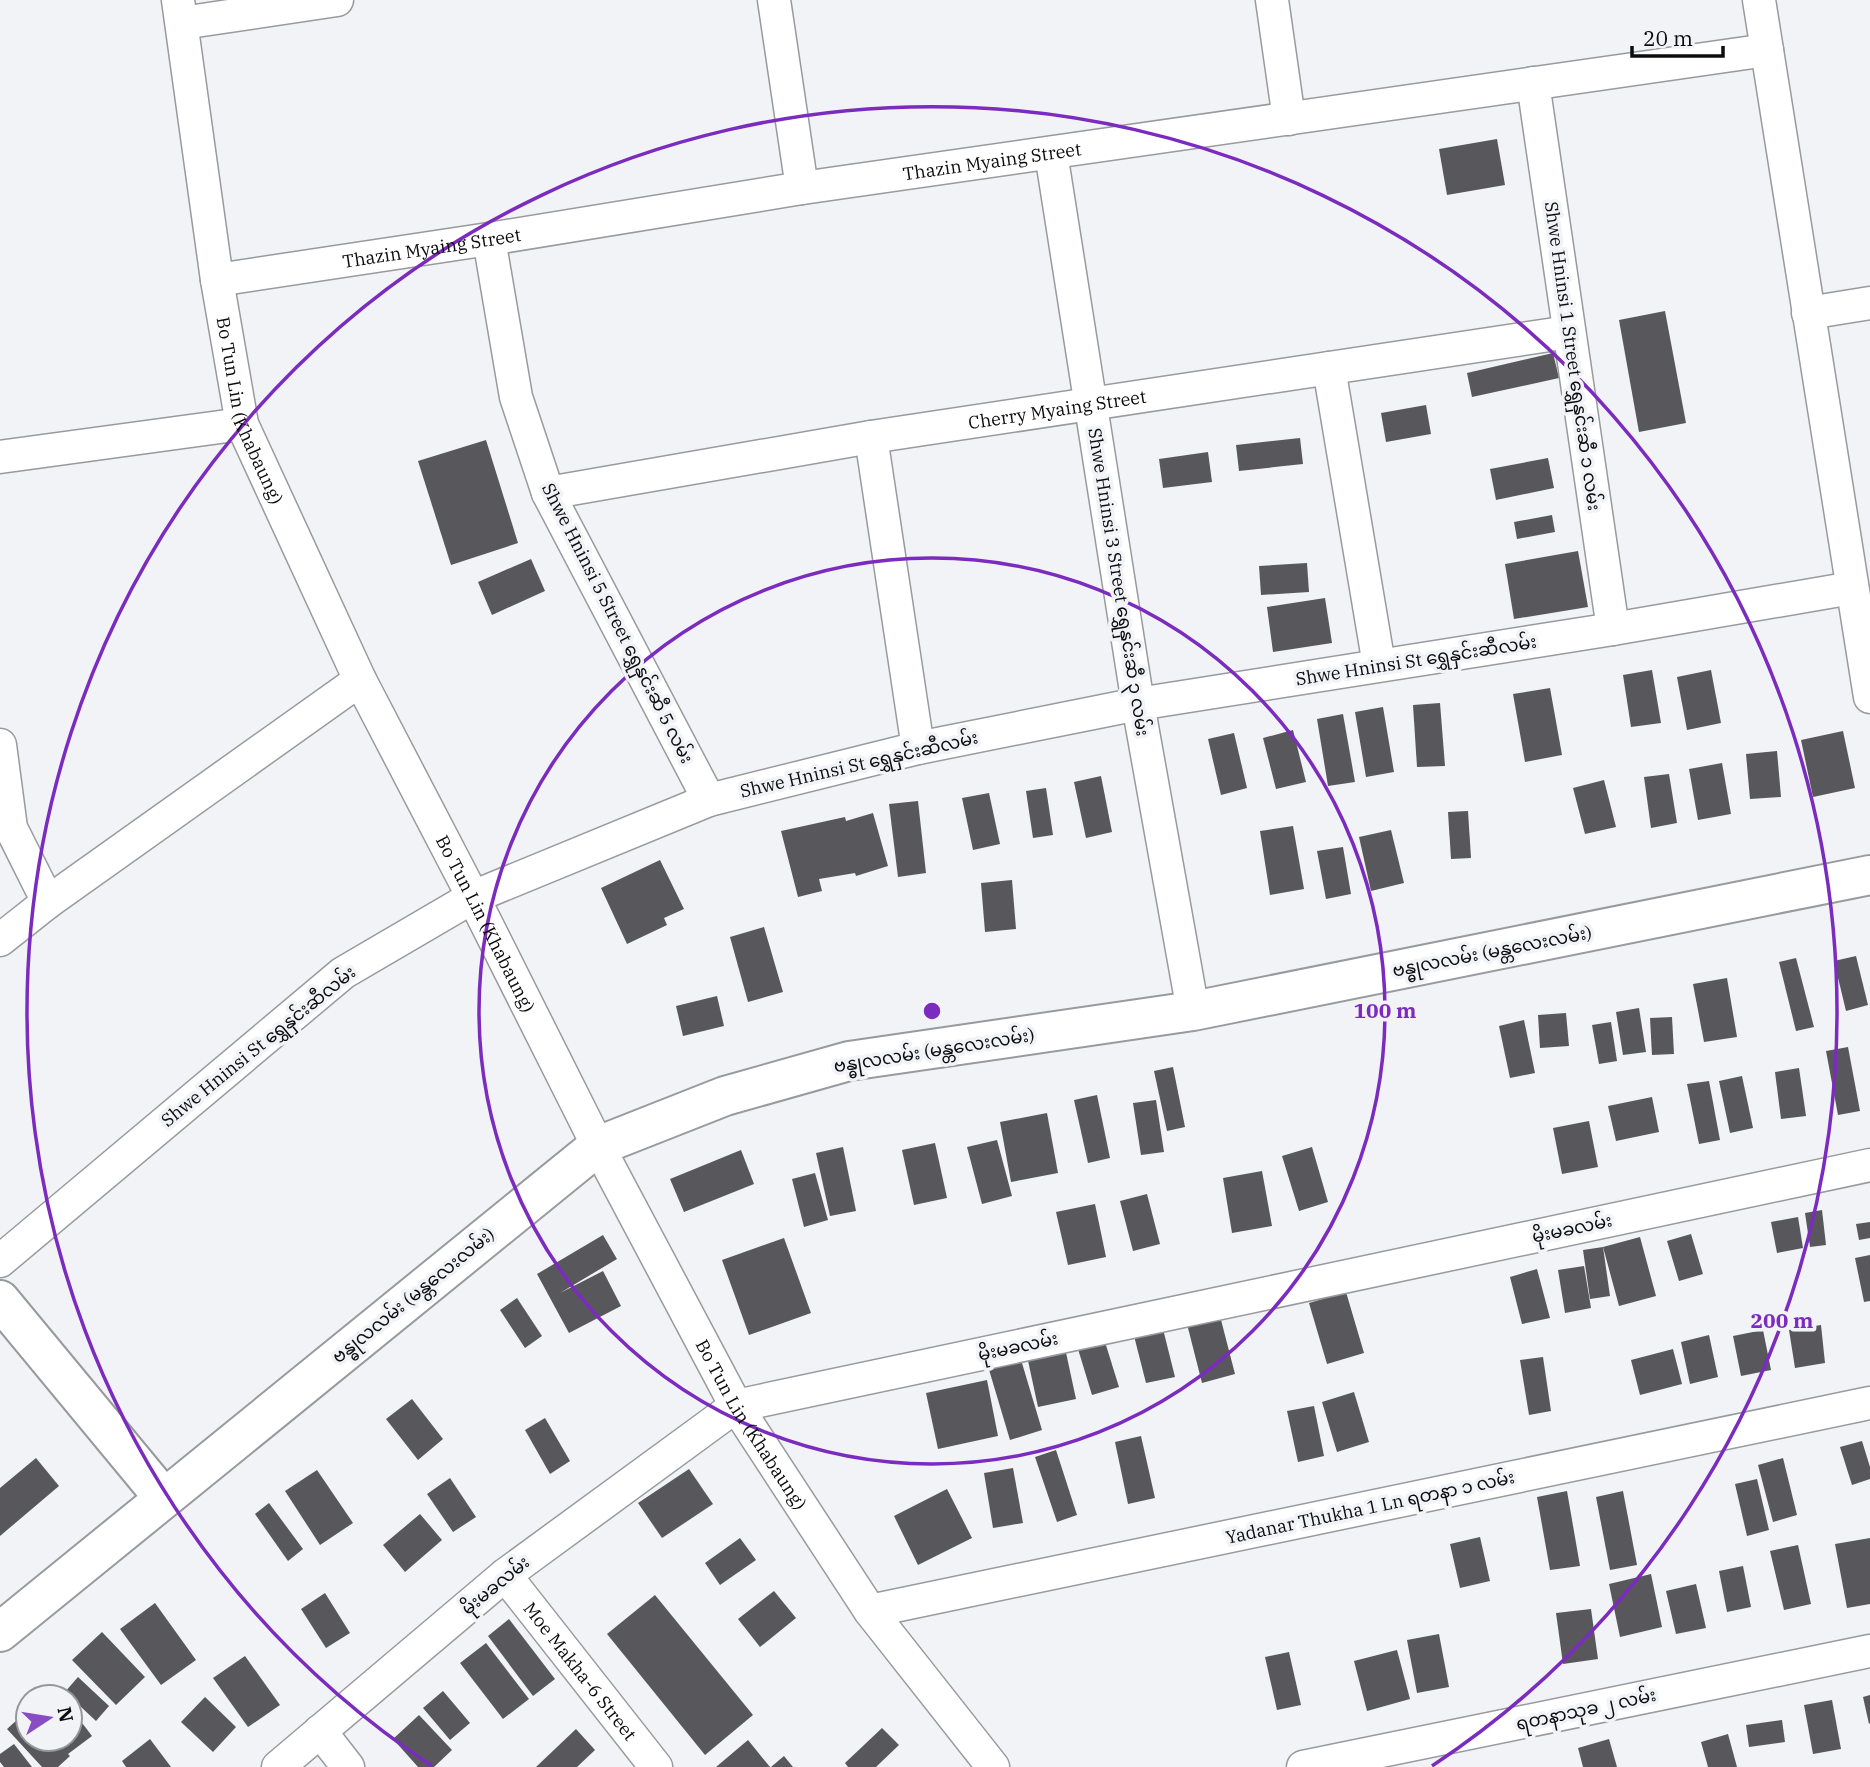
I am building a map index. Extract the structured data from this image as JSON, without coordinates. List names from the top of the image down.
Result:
{
  "streets": {
    "street": [
      "Thazin Myaing Street",
      "Shwe Hninsi 1 Street ရွှေနှင်းဆီ ၁ လမ်း",
      "Cherry Myaing Street",
      "Bo Tun Lin (Khabaung)",
      "Shwe Hninsi 3 Street ရွှေနှင်းဆီ ၃ လမ်း",
      "Shwe Hninsi 5 Street ရွှေနှင်းဆီ 5 လမ်း",
      "Shwe Hninsi St ရွှေနှင်းဆီလမ်း",
      "ဗန္ဓုလလမ်း (မန္တလေးလမ်း)",
      "မိုးမခလမ်း",
      "Yadanar Thukha 1 Ln ရတနာ ၁ လမ်း",
      "Moe Makha-6 Street",
      "ရတနာသုခ ၂ လမ်း"
    ]
  },
  "crossings": [
    ["Thazin Myaing Street", "Shwe Hninsi 1 Street ရွှေနှင်းဆီ ၁ လမ်း"],
    ["Thazin Myaing Street", "Bo Tun Lin (Khabaung)"],
    ["Thazin Myaing Street", "Shwe Hninsi 3 Street ရွှေနှင်းဆီ ၃ လမ်း"],
    ["Thazin Myaing Street", "Shwe Hninsi 5 Street ရွှေနှင်းဆီ 5 လမ်း"],
    ["Shwe Hninsi 1 Street ရွှေနှင်းဆီ ၁ လမ်း", "Cherry Myaing Street"],
    ["Shwe Hninsi 1 Street ရွှေနှင်းဆီ ၁ လမ်း", "Shwe Hninsi St ရွှေနှင်းဆီလမ်း"],
    ["Cherry Myaing Street", "Shwe Hninsi 3 Street ရွှေနှင်းဆီ ၃ လမ်း"],
    ["Cherry Myaing Street", "Shwe Hninsi 5 Street ရွှေနှင်းဆီ 5 လမ်း"],
    ["Bo Tun Lin (Khabaung)", "Shwe Hninsi St ရွှေနှင်းဆီလမ်း"],
    ["Bo Tun Lin (Khabaung)", "ဗန္ဓုလလမ်း (မန္တလေးလမ်း)"],
    ["Bo Tun Lin (Khabaung)", "မိုးမခလမ်း"],
    ["Bo Tun Lin (Khabaung)", "Yadanar Thukha 1 Ln ရတနာ ၁ လမ်း"],
    ["Shwe Hninsi 3 Street ရွှေနှင်းဆီ ၃ လမ်း", "Shwe Hninsi St ရွှေနှင်းဆီလမ်း"],
    ["Shwe Hninsi 3 Street ရွှေနှင်းဆီ ၃ လမ်း", "ဗန္ဓုလလမ်း (မန္တလေးလမ်း)"],
    ["Shwe Hninsi 5 Street ရွှေနှင်းဆီ 5 လမ်း", "Shwe Hninsi St ရွှေနှင်းဆီလမ်း"],
    ["မိုးမခလမ်း", "Moe Makha-6 Street"]
  ],
  "scale_bar": "20 m",
  "north": "right",
  "rings": ["100 m", "200 m"]
}
